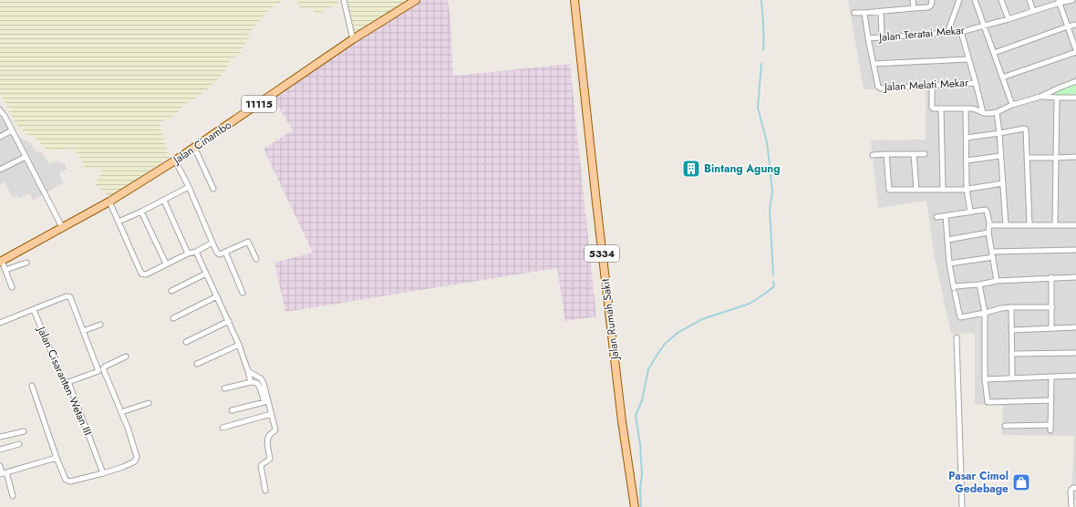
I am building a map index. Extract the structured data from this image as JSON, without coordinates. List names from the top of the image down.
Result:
{
  "streets": {
    "main road": [
      "11115",
      "Jalan Cinambo",
      "5334",
      "Jalan Rumah Sakit"
    ],
    "street": ["Jalan Teratai Mekar", "Jalan Melati Mekar", "Jalan Cisaranten Wetan III"]
  },
  "places": {
    "building": ["Bintang Agung"],
    "shop": ["Pasar Cimol Gedebage"]
  }
}
